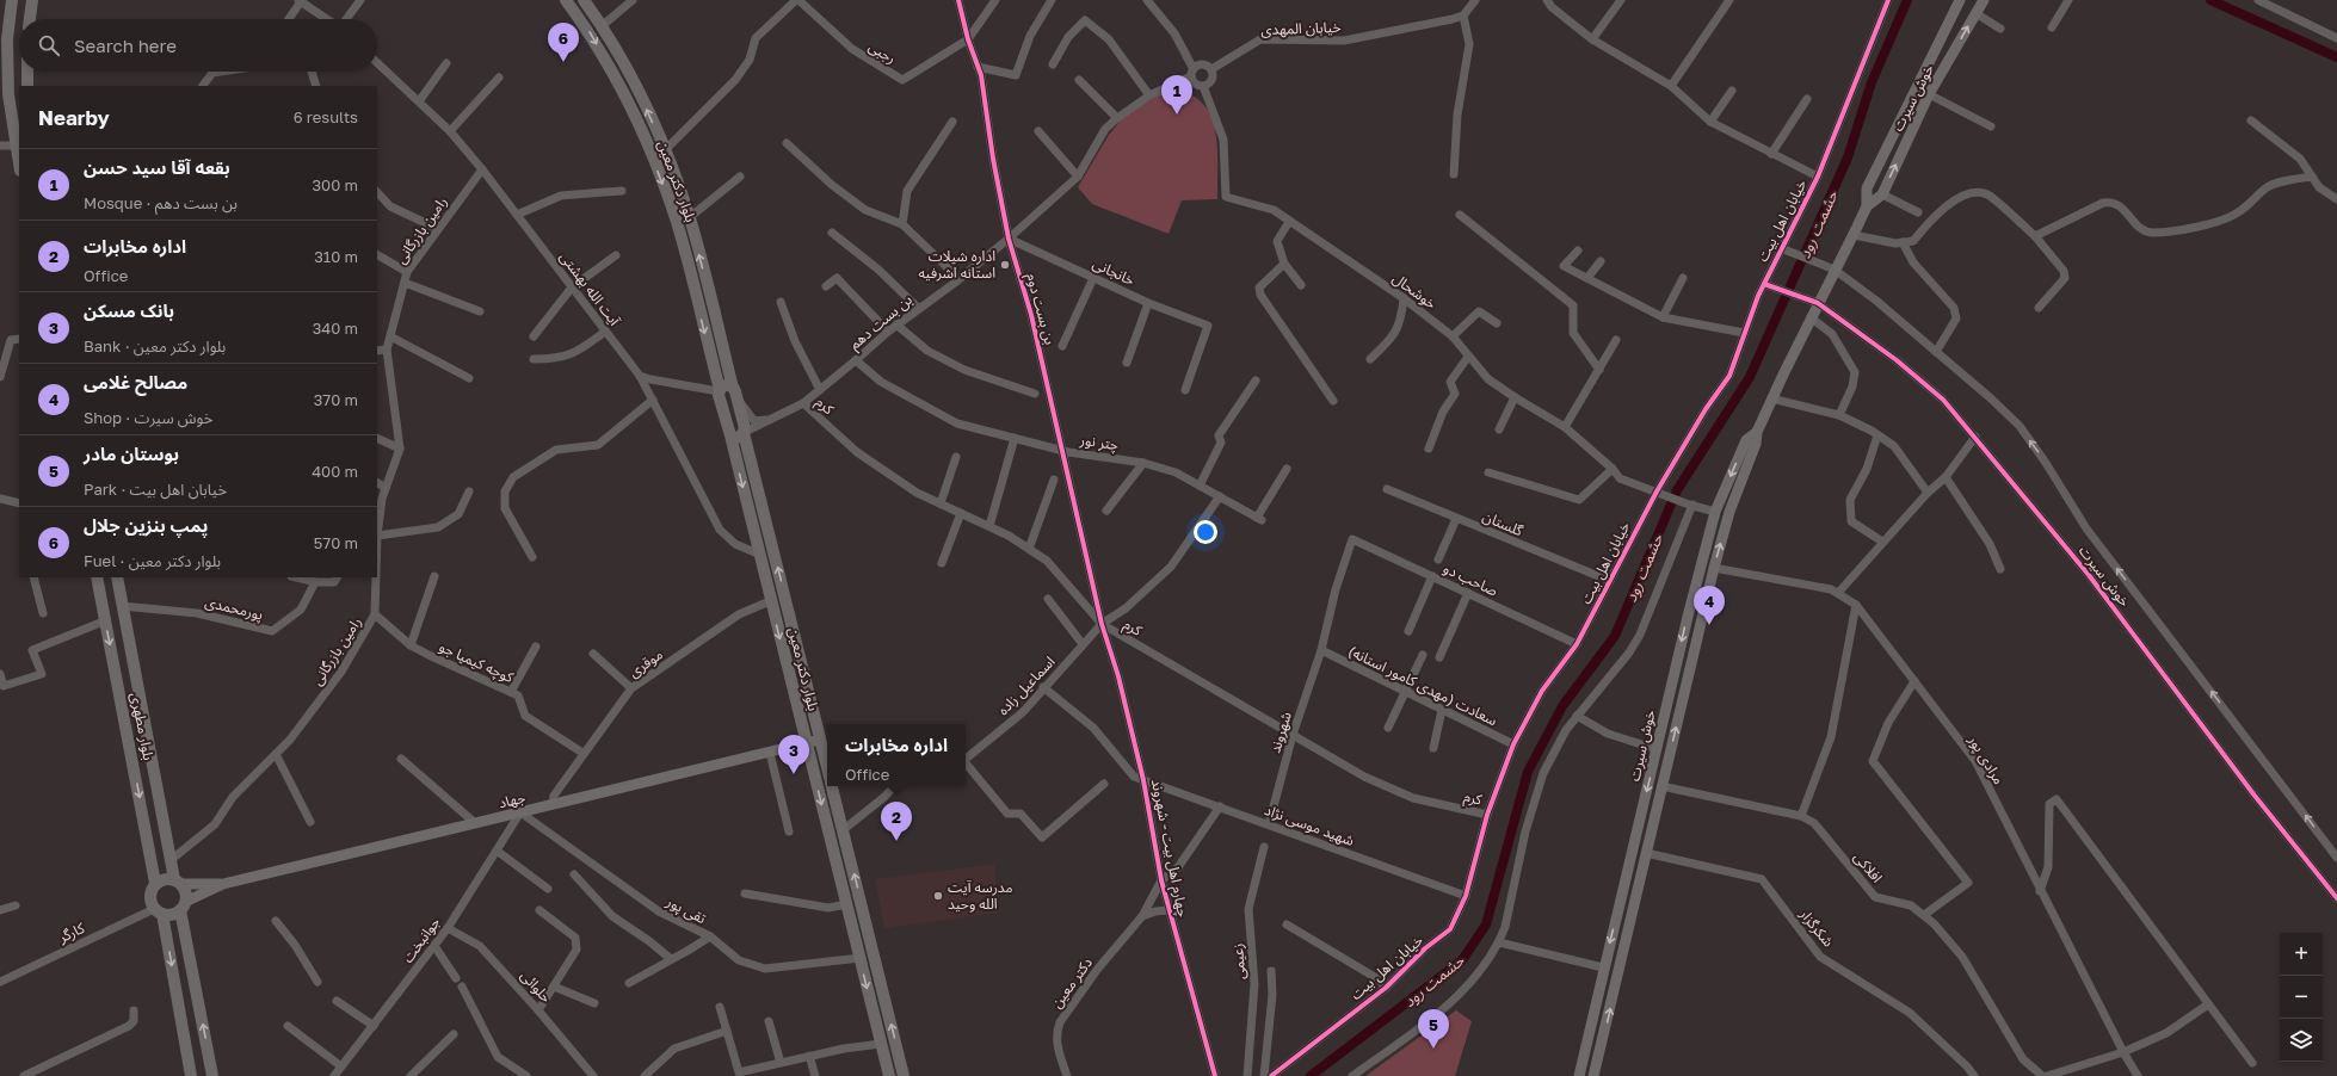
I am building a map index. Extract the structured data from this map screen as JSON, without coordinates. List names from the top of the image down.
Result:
{
  "streets": {
    "main road": [
      "خوش سیرت",
      "بلوار دکتر معین",
      "بلوار مطهری",
      "جهاد"
    ],
    "street": [
      "خيابان المهدی",
      "رجبی",
      "خیابان اهل بیت",
      "رامین بازرگانی",
      "خانجانی",
      "آیت الله بهشتی",
      "خوشحال",
      "بن بست دوم",
      "بن بست دهم",
      "کرم",
      "چتر نور",
      "گلستان",
      "صاحب دو",
      "پورمحمدی",
      "کوچه کیمیا جو",
      "موقری",
      "اسماعیل زاده",
      "سعادت (مهدی کامور استانه)",
      "شهروند",
      "مرادی پور",
      "شهید موسی نژاد",
      "چهارم اهل بیت - شهروند",
      "افلاکی",
      "تقی پور",
      "شکرگزار",
      "کارگر",
      "جوانبخت",
      "زعیمی",
      "دکتر معین",
      "حلوائی"
    ]
  },
  "crossings": [
    ["خيابان المهدی", "خوشحال"],
    ["خيابان المهدی", "بن بست دهم"],
    ["رجبی", "بلوار دکتر معین"],
    ["رجبی", "بن بست دوم"],
    ["خوش سیرت", "خوشحال"],
    ["خوش سیرت", "مرادی پور"],
    ["خوش سیرت", "افلاکی"],
    ["خوش سیرت", "شکرگزار"],
    ["بلوار دکتر معین", "آیت الله بهشتی"],
    ["بلوار دکتر معین", "بن بست دهم"],
    ["بلوار دکتر معین", "موقری"],
    ["بلوار دکتر معین", "جهاد"],
    ["بلوار دکتر معین", "تقی پور"],
    ["خیابان اهل بیت", "خوشحال"],
    ["خیابان اهل بیت", "کرم"],
    ["خیابان اهل بیت", "گلستان"],
    ["خیابان اهل بیت", "صاحب دو"],
    ["خیابان اهل بیت", "سعادت (مهدی کامور استانه)"],
    ["خیابان اهل بیت", "شهید موسی نژاد"],
    ["رامین بازرگانی", "آیت الله بهشتی"],
    ["رامین بازرگانی", "کوچه کیمیا جو"],
    ["رامین بازرگانی", "بلوار مطهری"],
    ["خانجانی", "بن بست دوم"],
    ["خانجانی", "بن بست دهم"],
    ["خوشحال", "بن بست دهم"],
    ["بن بست دوم", "بن بست دهم"],
    ["بن بست دوم", "کرم"],
    ["بن بست دوم", "چتر نور"],
    ["بن بست دوم", "اسماعیل زاده"],
    ["بن بست دوم", "چهارم اهل بیت - شهروند"],
    ["بن بست دهم", "کرم"],
    ["بن بست دهم", "چتر نور"],
    ["کرم", "اسماعیل زاده"],
    ["کرم", "شهروند"],
    ["کرم", "چهارم اهل بیت - شهروند"],
    ["چتر نور", "اسماعیل زاده"],
    ["صاحب دو", "شهروند"],
    ["پورمحمدی", "بلوار مطهری"],
    ["کوچه کیمیا جو", "موقری"],
    ["موقری", "جهاد"],
    ["اسماعیل زاده", "شهید موسی نژاد"],
    ["اسماعیل زاده", "چهارم اهل بیت - شهروند"],
    ["سعادت (مهدی کامور استانه)", "شهروند"],
    ["بلوار مطهری", "کارگر"],
    ["شهروند", "شهید موسی نژاد"],
    ["جهاد", "تقی پور"],
    ["جهاد", "جوانبخت"],
    ["شهید موسی نژاد", "چهارم اهل بیت - شهروند"],
    ["چهارم اهل بیت - شهروند", "دکتر معین"],
    ["تقی پور", "جوانبخت"],
    ["جوانبخت", "حلوائی"]
  ],
  "water": ["حشمت رود"],
  "places": ["اداره شیلات استانه اشرفیه", "مدرسه آیت الله وحید"],
  "page": {
    "search": "Search here",
    "pins": [
      "6",
      "1",
      "4",
      "3",
      "2",
      "5"
    ],
    "heading": ["Nearby", "6 results"],
    "list": [
      {
        "mark": "1",
        "name": "بقعه آقا سید حسن",
        "note": "Mosque · بن بست دهم",
        "value": "300 m"
      },
      {
        "mark": "2",
        "name": "اداره مخابرات",
        "note": "Office",
        "value": "310 m"
      },
      {
        "mark": "3",
        "name": "بانک مسکن",
        "note": "Bank · بلوار دکتر معین",
        "value": "340 m"
      },
      {
        "mark": "4",
        "name": "مصالح غلامی",
        "note": "Shop · خوش سیرت",
        "value": "370 m"
      },
      {
        "mark": "5",
        "name": "بوستان مادر",
        "note": "Park · خیابان اهل بیت",
        "value": "400 m"
      },
      {
        "mark": "6",
        "name": "پمپ بنزین جلال",
        "note": "Fuel · بلوار دکتر معین",
        "value": "570 m"
      }
    ],
    "popup": ["اداره مخابرات", "Office"],
    "map_buttons": ["+", "−"]
  }
}
